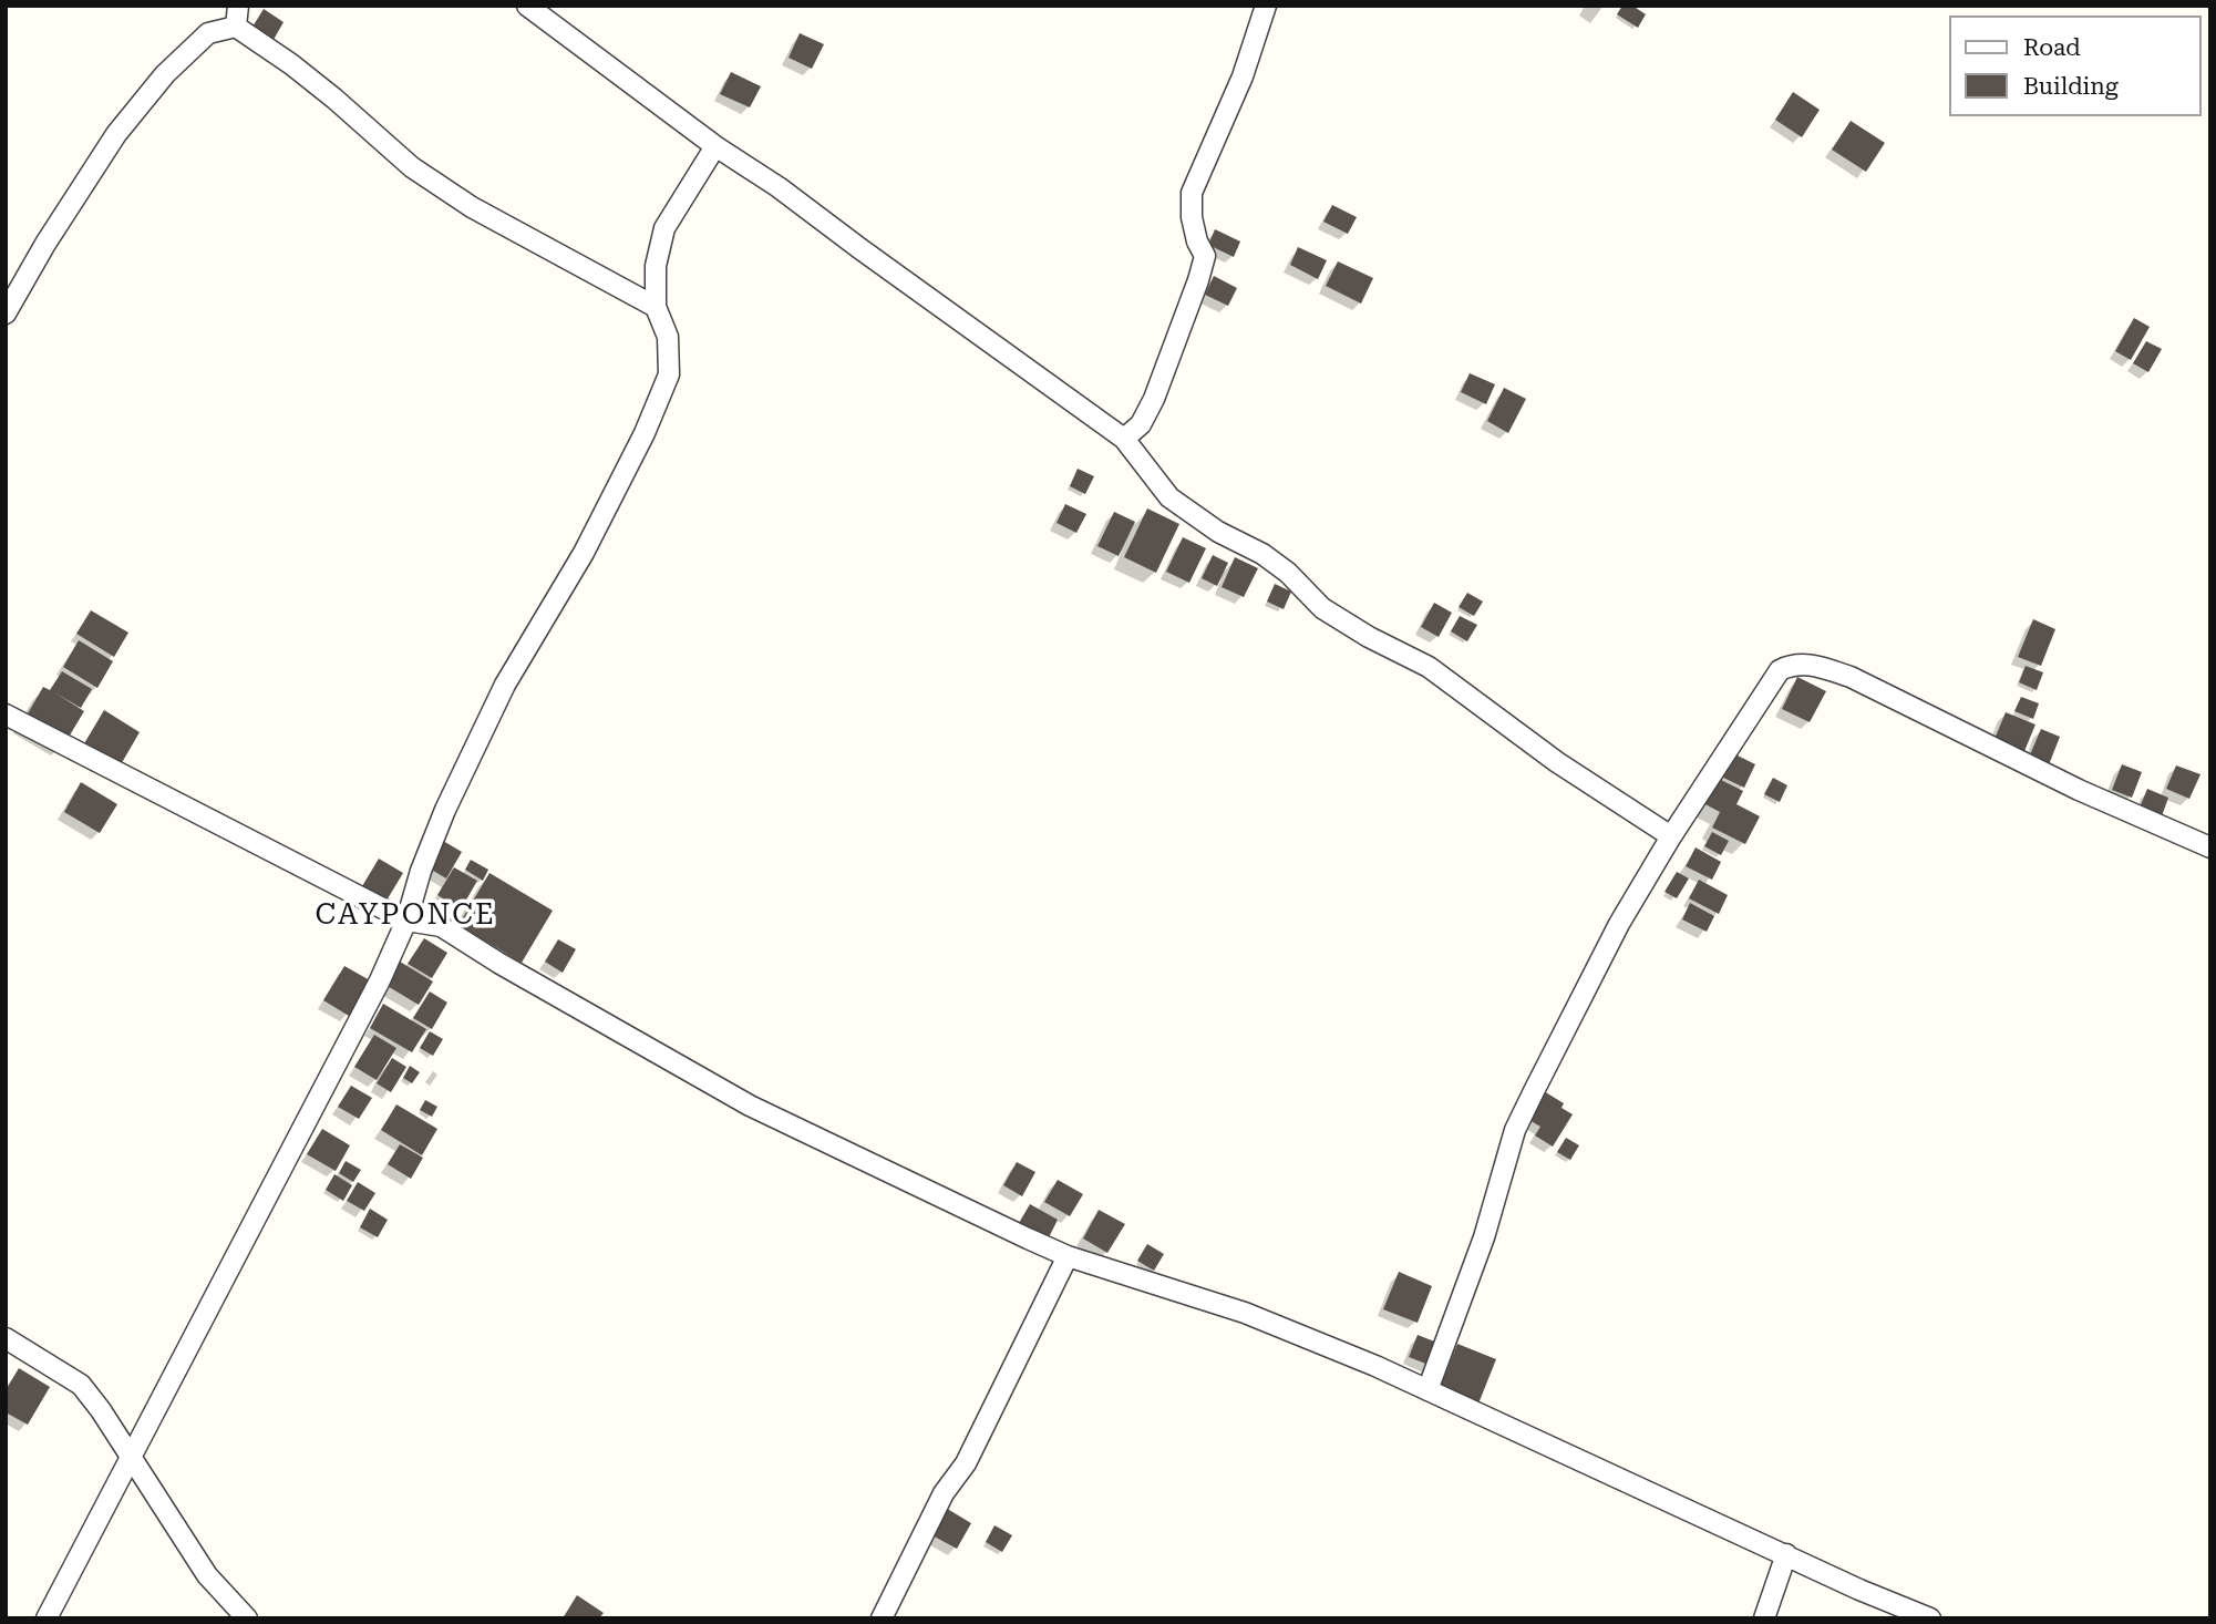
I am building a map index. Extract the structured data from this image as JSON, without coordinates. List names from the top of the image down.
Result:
{
  "districts": ["CAYPONCE"],
  "legend": ["Road", "Building"]
}
